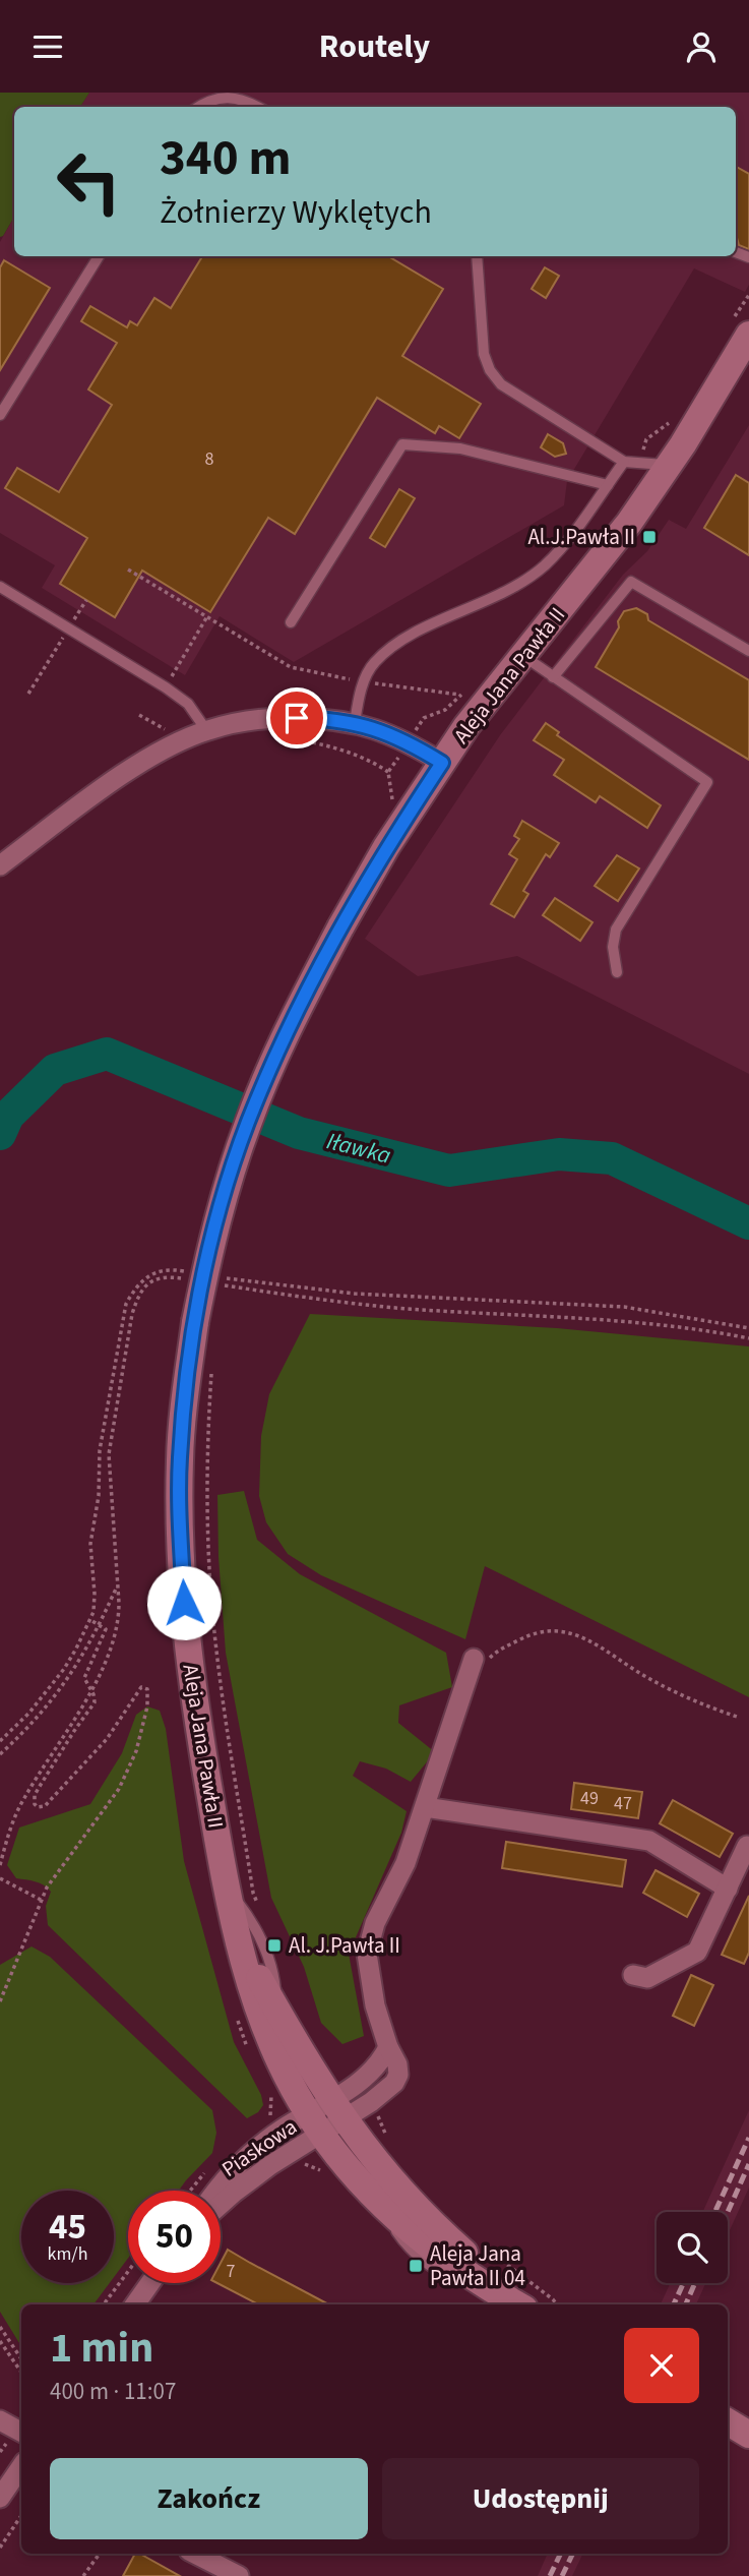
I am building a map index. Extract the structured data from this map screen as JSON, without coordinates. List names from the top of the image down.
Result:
{
  "streets": {
    "main road": ["Aleja Jana Pawła II"],
    "street": ["Piaskowa"]
  },
  "crossings": [
    ["Aleja Jana Pawła II", "Piaskowa"]
  ],
  "water": ["Iławka"],
  "places": {
    "transit": ["Al.J.Pawła II", "Al. J.Pawła II", "Aleja Jana Pawła II 04"]
  },
  "house_numbers": [
    "8",
    "49",
    "47",
    "7"
  ],
  "page": {
    "header": "Routely",
    "turn": ["340 m", "Żołnierzy Wyklętych"],
    "speed": "45 km/h",
    "limit": "50",
    "heading": ["1 min", "400 m · 11:07"],
    "buttons": ["Zakończ", "Udostępnij"]
  }
}
